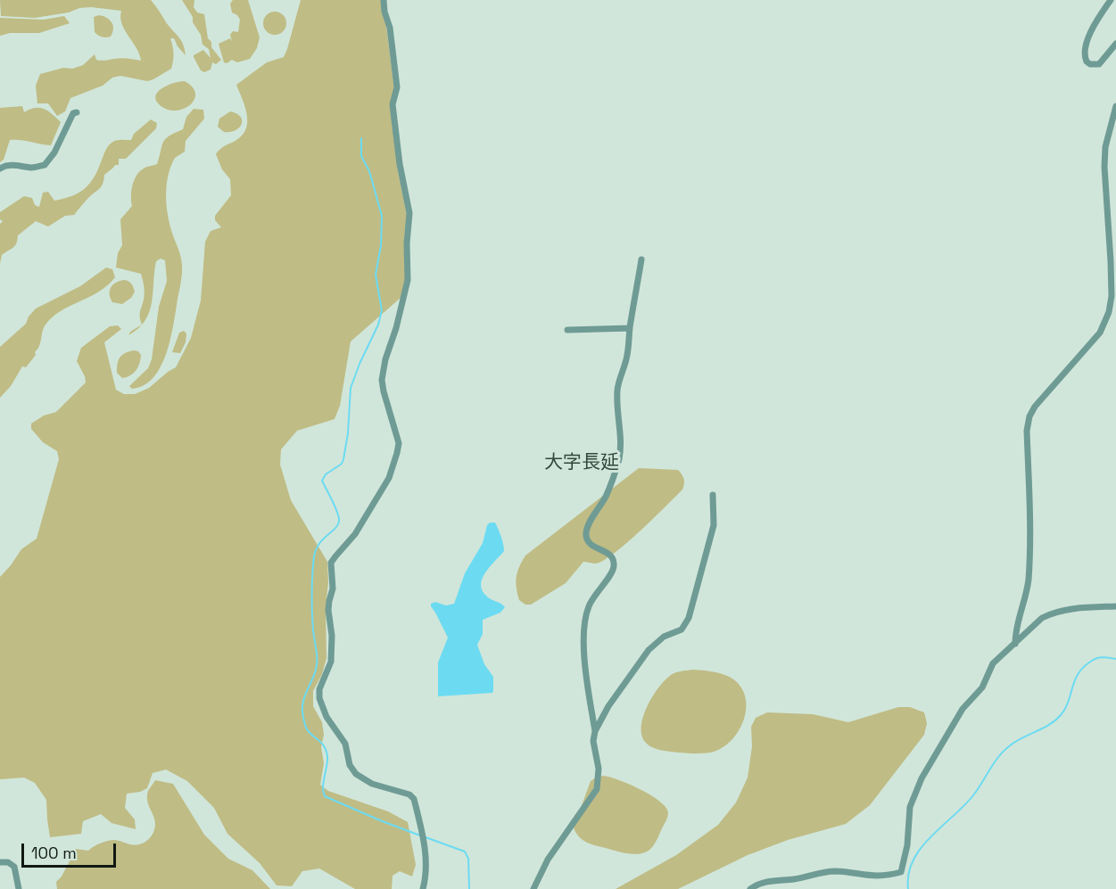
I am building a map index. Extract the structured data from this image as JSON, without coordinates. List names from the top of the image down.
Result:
{
  "districts": ["大字長延"],
  "scale_bar": "100 m"
}
